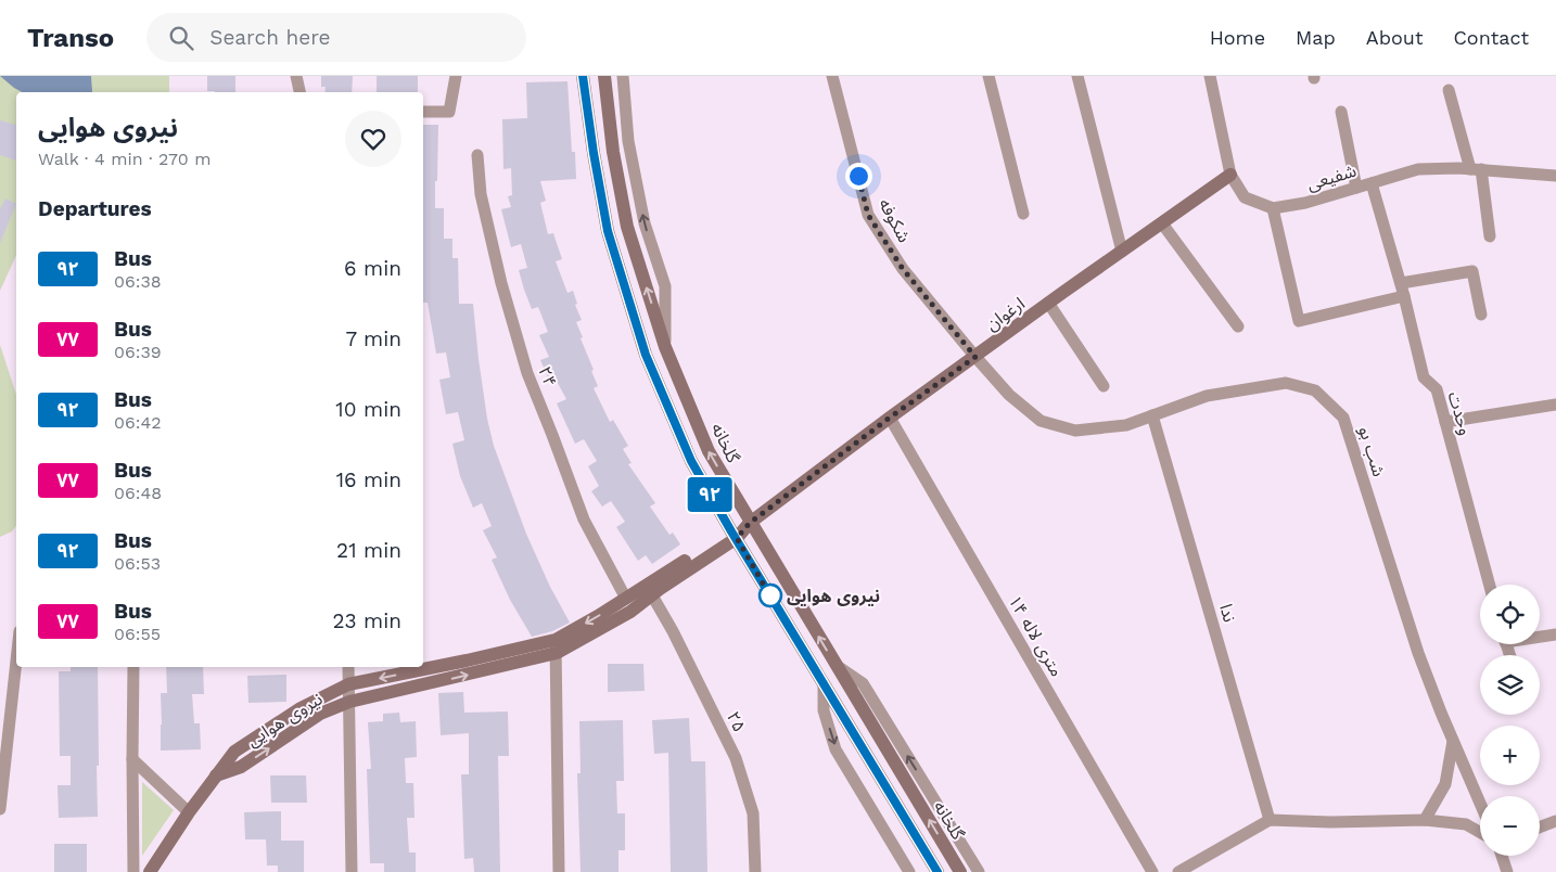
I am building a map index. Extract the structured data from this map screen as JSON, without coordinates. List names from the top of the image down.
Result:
{
  "streets": {
    "street": [
      "شفیعی",
      "شکوفه",
      "ارغوان",
      "۲۴",
      "وحدت",
      "گلخانه",
      "شب بو",
      "ندا",
      "۱۴ متری لاله",
      "نیروی هوایی",
      "۲۵"
    ]
  },
  "crossings": [
    ["شفیعی", "وحدت"],
    ["شکوفه", "ارغوان"],
    ["شکوفه", "شب بو"],
    ["ارغوان", "گلخانه"],
    ["ارغوان", "شب بو"],
    ["ارغوان", "۱۴ متری لاله"],
    ["ارغوان", "نیروی هوایی"],
    ["۲۴", "نیروی هوایی"],
    ["شب بو", "ندا"],
    ["نیروی هوایی", "۲۵"]
  ],
  "places": ["نیروی هوایی"],
  "lines": ["bus line ۹۲"],
  "page": {
    "header": "Transo",
    "search": "Search here",
    "nav": [
      "Home",
      "Map",
      "About",
      "Contact"
    ],
    "on_map": "۹۲",
    "heading": [
      ["نیروی هوایی", "Walk · 4 min · 270 m"],
      "Departures"
    ],
    "list": [
      {
        "mark": "۹۲",
        "name": "Bus",
        "note": "06:38",
        "value": "6 min"
      },
      {
        "mark": "۷۷",
        "name": "Bus",
        "note": "06:39",
        "value": "7 min"
      },
      {
        "mark": "۹۲",
        "name": "Bus",
        "note": "06:42",
        "value": "10 min"
      },
      {
        "mark": "۷۷",
        "name": "Bus",
        "note": "06:48",
        "value": "16 min"
      },
      {
        "mark": "۹۲",
        "name": "Bus",
        "note": "06:53",
        "value": "21 min"
      },
      {
        "mark": "۷۷",
        "name": "Bus",
        "note": "06:55",
        "value": "23 min"
      }
    ],
    "map_buttons": ["+", "−"]
  }
}
